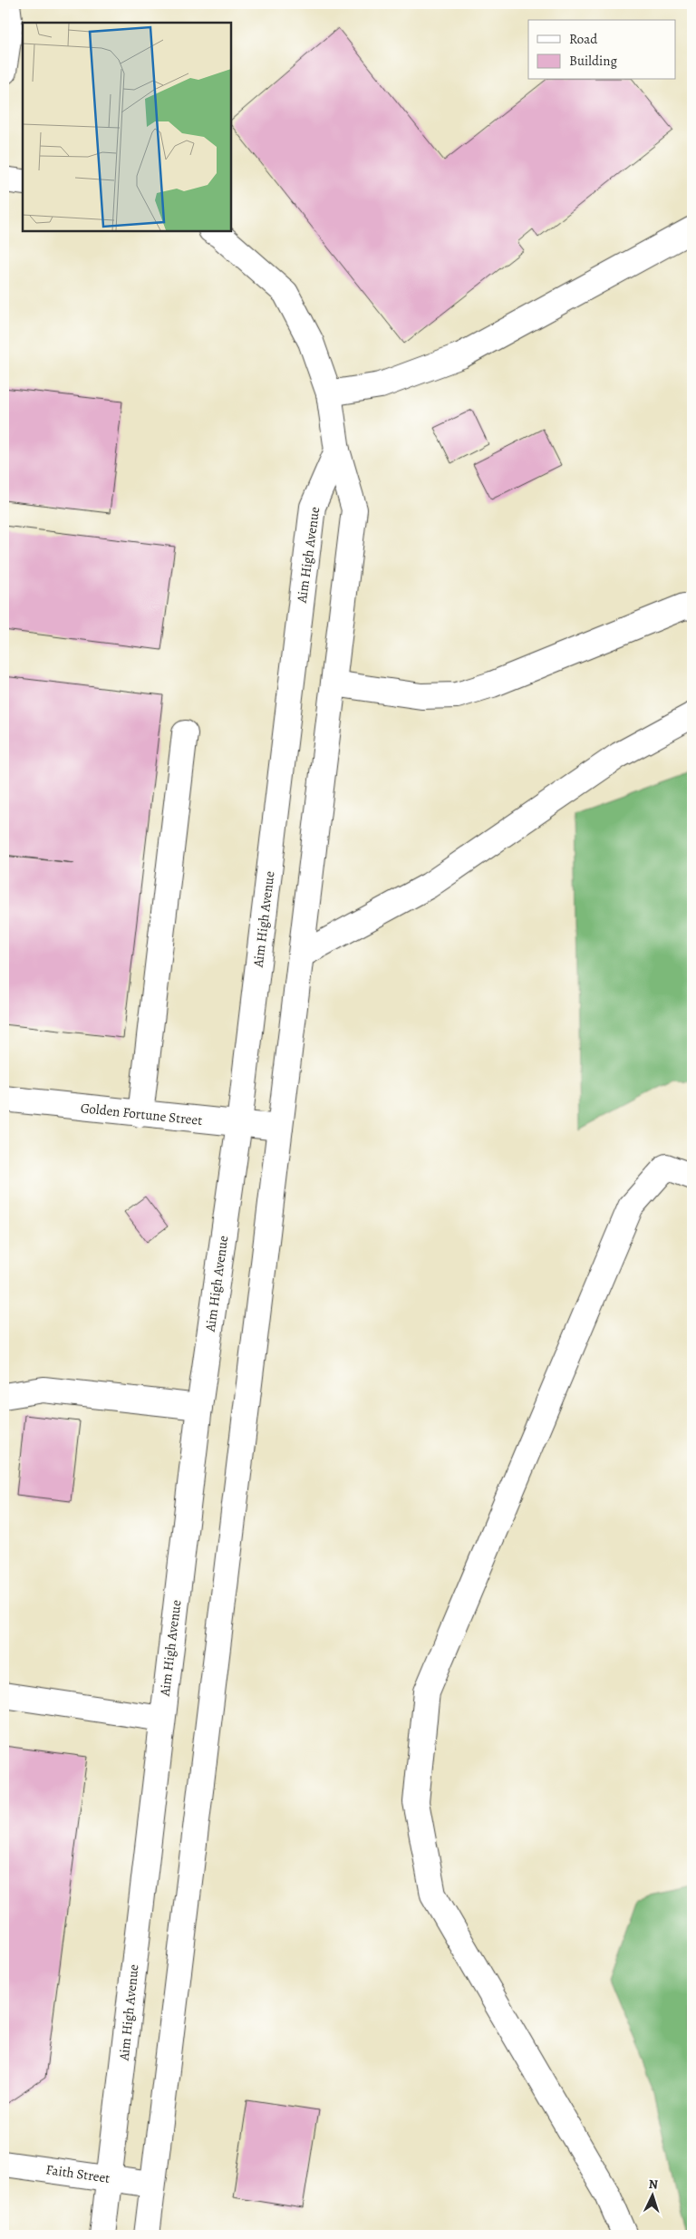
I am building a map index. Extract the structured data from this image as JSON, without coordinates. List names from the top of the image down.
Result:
{
  "streets": {
    "street": ["Aim High Avenue", "Golden Fortune Street", "Faith Street"]
  },
  "crossings": [
    ["Aim High Avenue", "Golden Fortune Street"],
    ["Aim High Avenue", "Faith Street"]
  ],
  "legend": ["Road", "Building"],
  "north": "top"
}
